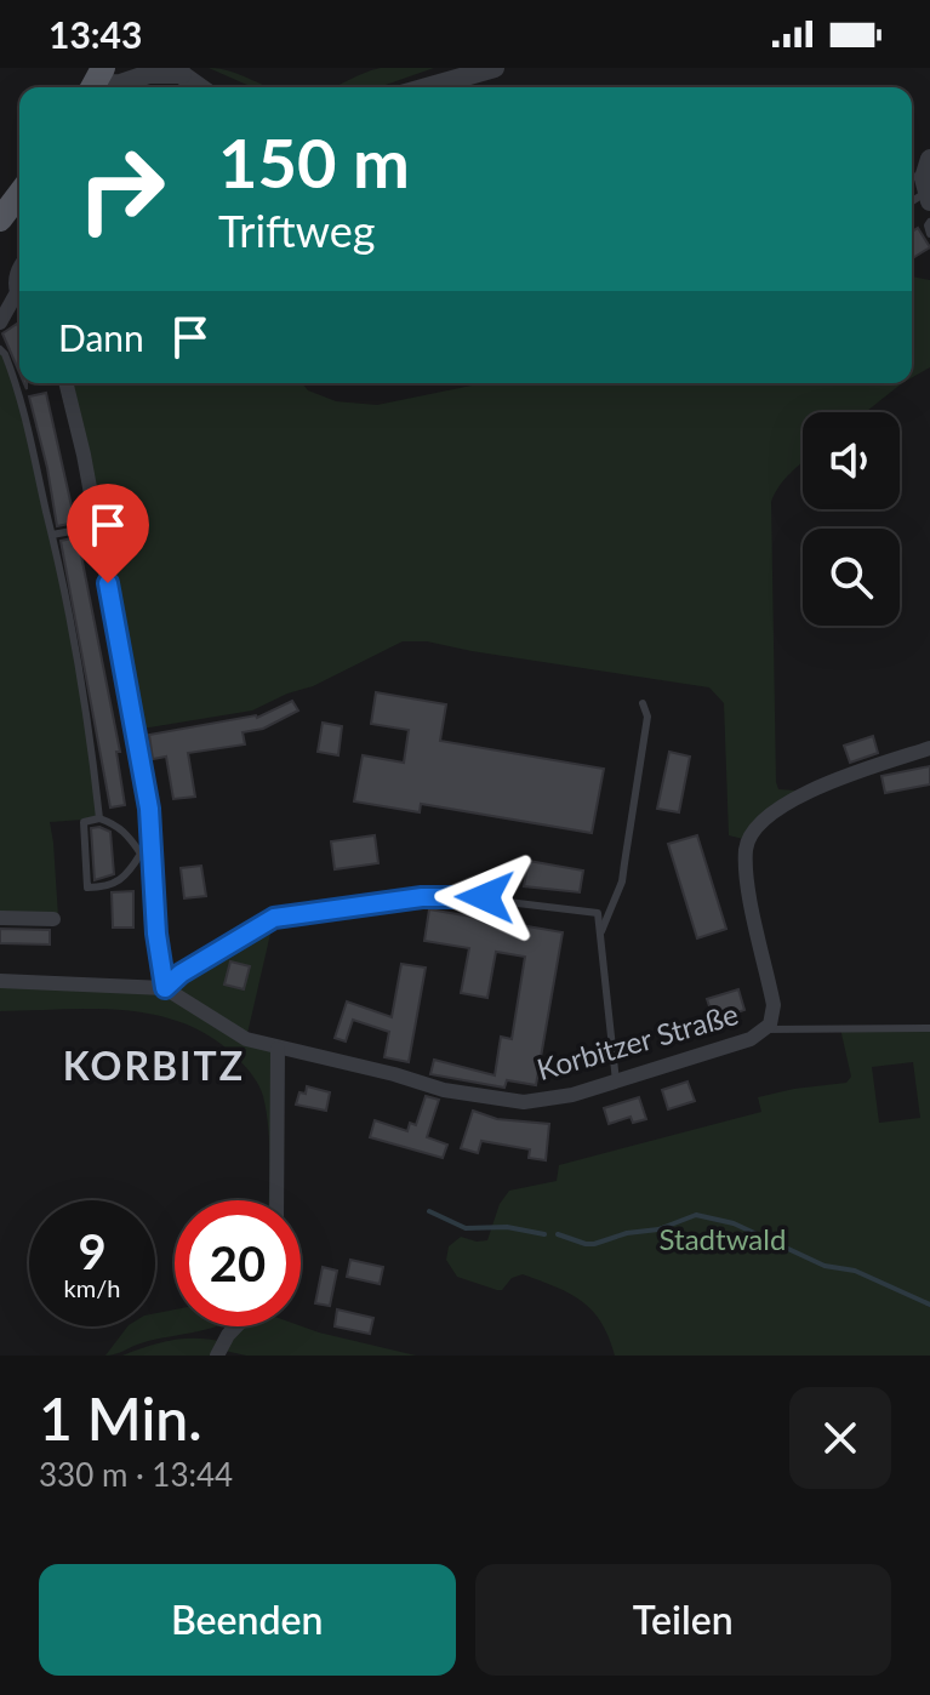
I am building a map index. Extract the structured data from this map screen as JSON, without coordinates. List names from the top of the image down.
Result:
{
  "streets": {
    "street": ["Korbitzer Straße"]
  },
  "districts": ["KORBITZ"],
  "parks": ["Stadtwald"],
  "page": {
    "status": "13:43",
    "turn": ["150 m", "Triftweg"],
    "then": "Dann",
    "speed": "9 km/h",
    "limit": "20",
    "heading": ["1 Min.", "330 m · 13:44"],
    "buttons": ["Beenden", "Teilen"]
  }
}
